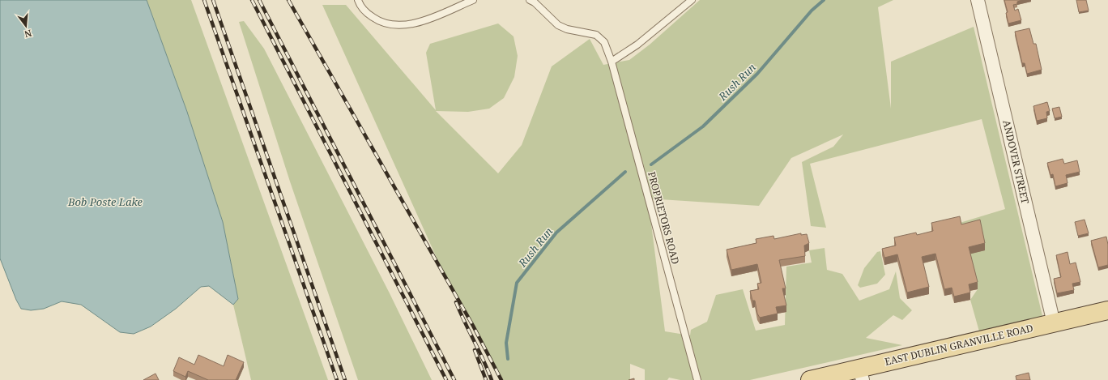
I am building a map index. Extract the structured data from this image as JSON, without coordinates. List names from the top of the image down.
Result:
{
  "streets": {
    "main road": ["EAST DUBLIN GRANVILLE ROAD"],
    "street": ["ANDOVER STREET"],
    "lane": ["PROPRIETORS ROAD"]
  },
  "crossings": [
    ["ANDOVER STREET", "EAST DUBLIN GRANVILLE ROAD"]
  ],
  "water": ["Rush Run", "Bob Poste Lake"],
  "north": "bottom"
}
